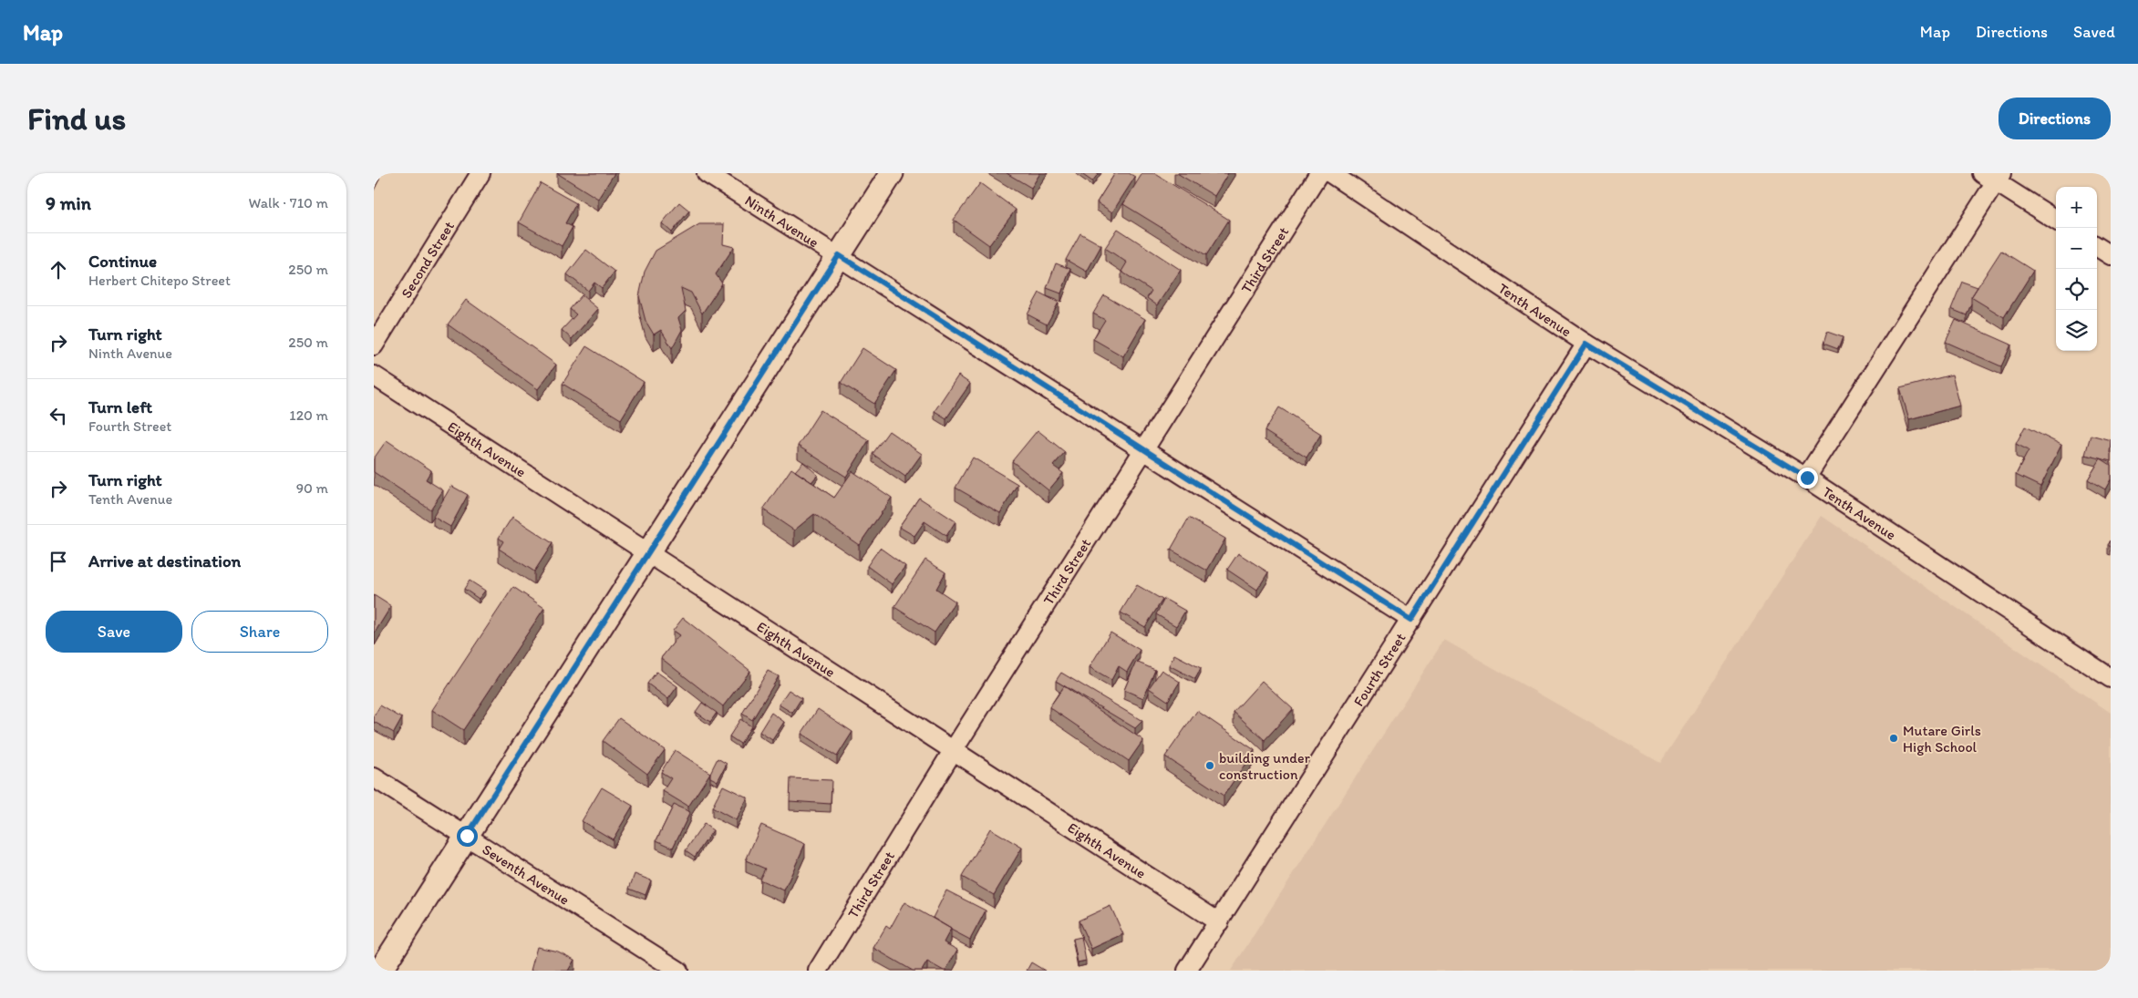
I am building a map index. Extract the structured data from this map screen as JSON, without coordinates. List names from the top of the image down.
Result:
{
  "streets": {
    "street": [
      "Ninth Avenue",
      "Third Street",
      "Second Street",
      "Tenth Avenue",
      "Eighth Avenue",
      "Fourth Street",
      "Seventh Avenue"
    ]
  },
  "crossings": [
    ["Ninth Avenue", "Third Street"],
    ["Ninth Avenue", "Fourth Street"],
    ["Third Street", "Eighth Avenue"],
    ["Tenth Avenue", "Fourth Street"],
    ["Eighth Avenue", "Fourth Street"]
  ],
  "places": ["Mutare Girls High School", "building under construction"],
  "page": {
    "header": "Map",
    "nav": ["Map", "Directions", "Saved"],
    "buttons": [
      "Directions",
      ["Save", "Share"]
    ],
    "title": "Find us",
    "heading": ["9 min", "Walk · 710 m"],
    "map_buttons": ["+", "−"],
    "list": [
      ["Continue", "Herbert Chitepo Street", "250 m"],
      ["Turn right", "Ninth Avenue", "250 m"],
      ["Turn left", "Fourth Street", "120 m"],
      ["Turn right", "Tenth Avenue", "90 m"],
      "Arrive at destination"
    ]
  }
}
